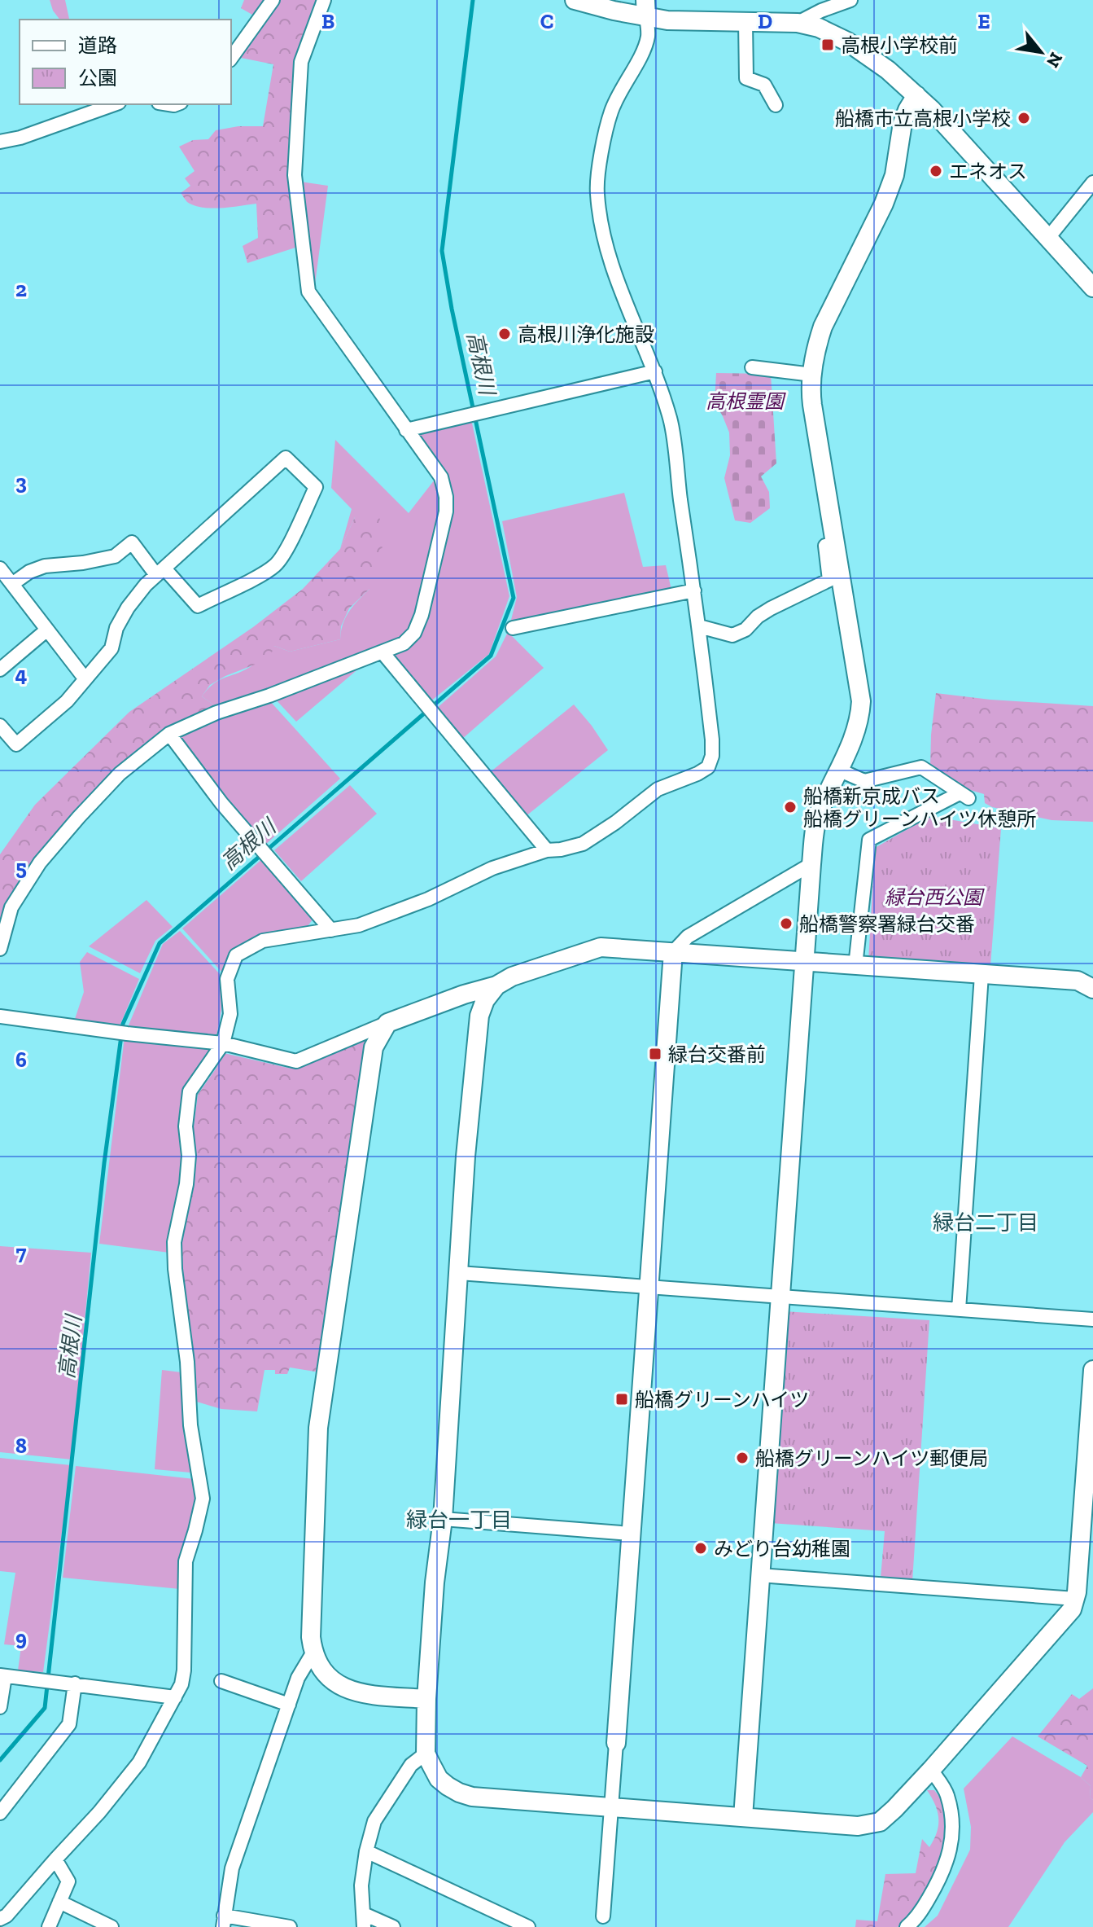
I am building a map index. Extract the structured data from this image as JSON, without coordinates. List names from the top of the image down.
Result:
{
  "districts": ["緑台二丁目", "緑台一丁目"],
  "water": ["高根川"],
  "parks": ["高根霊園", "緑台西公園"],
  "places": {
    "transit": ["高根小学校前", "緑台交番前", "船橋グリーンハイツ"],
    "other": [
      "船橋市立高根小学校",
      "エネオス",
      "高根川浄化施設",
      "船橋新京成バス 船橋グリーンハイツ休憩所",
      "船橋警察署緑台交番",
      "船橋グリーンハイツ郵便局",
      "みどり台幼稚園"
    ]
  },
  "legend": ["道路", "公園"],
  "north": "bottom right",
  "grid": {
    "columns": [
      "B",
      "C",
      "D",
      "E"
    ],
    "rows": [
      "2",
      "3",
      "4",
      "5",
      "6",
      "7",
      "8",
      "9"
    ]
  }
}
